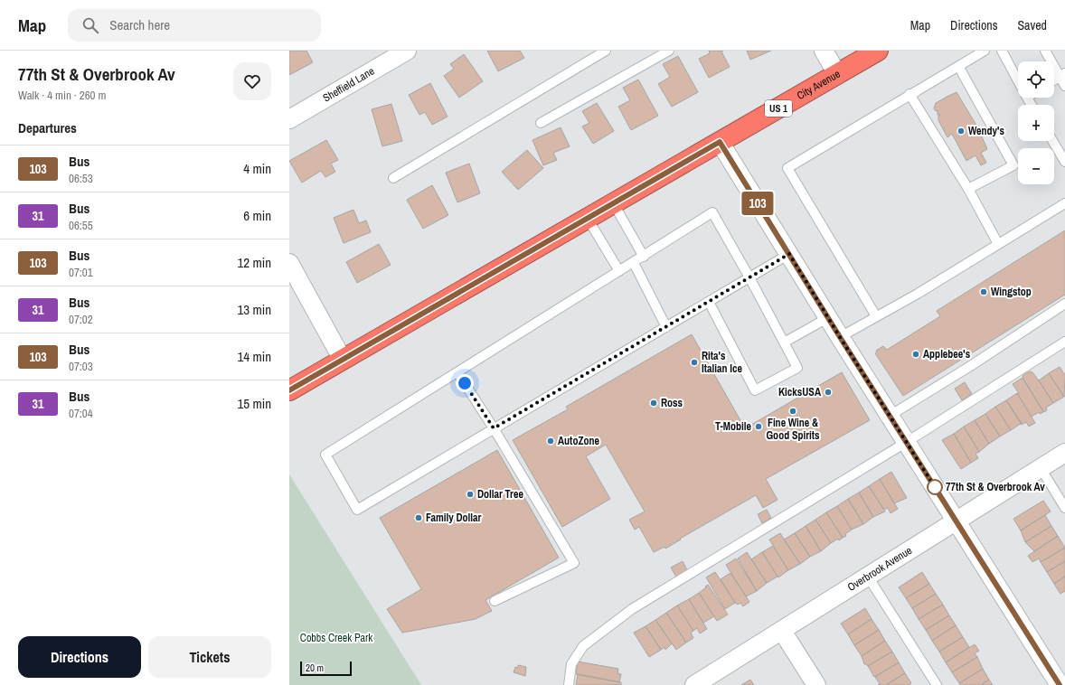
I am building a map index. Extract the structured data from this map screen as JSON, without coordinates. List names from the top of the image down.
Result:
{
  "streets": {
    "highway": ["City Avenue", "US 1"],
    "street": ["Sheffield Lane", "Overbrook Avenue"]
  },
  "parks": ["Cobbs Creek Park"],
  "places": [
    "Wendy's",
    "Wingstop",
    "Applebee's",
    "Rita's Italian Ice",
    "KicksUSA",
    "Ross",
    "Fine Wine & Good Spirits",
    "T-Mobile",
    "AutoZone",
    "77th St & Overbrook Av",
    "Dollar Tree",
    "Family Dollar"
  ],
  "lines": ["bus line 103"],
  "scale_bar": "20 m",
  "page": {
    "header": "Map",
    "search": "Search here",
    "nav": ["Map", "Directions", "Saved"],
    "heading": [
      ["77th St & Overbrook Av", "Walk · 4 min · 260 m"],
      "Departures"
    ],
    "on_map": "103",
    "map_buttons": ["+", "−"],
    "list": [
      {
        "mark": "103",
        "name": "Bus",
        "note": "06:53",
        "value": "4 min"
      },
      {
        "mark": "31",
        "name": "Bus",
        "note": "06:55",
        "value": "6 min"
      },
      {
        "mark": "103",
        "name": "Bus",
        "note": "07:01",
        "value": "12 min"
      },
      {
        "mark": "31",
        "name": "Bus",
        "note": "07:02",
        "value": "13 min"
      },
      {
        "mark": "103",
        "name": "Bus",
        "note": "07:03",
        "value": "14 min"
      },
      {
        "mark": "31",
        "name": "Bus",
        "note": "07:04",
        "value": "15 min"
      }
    ],
    "buttons": ["Directions", "Tickets"],
    "scale": "20 m"
  }
}
